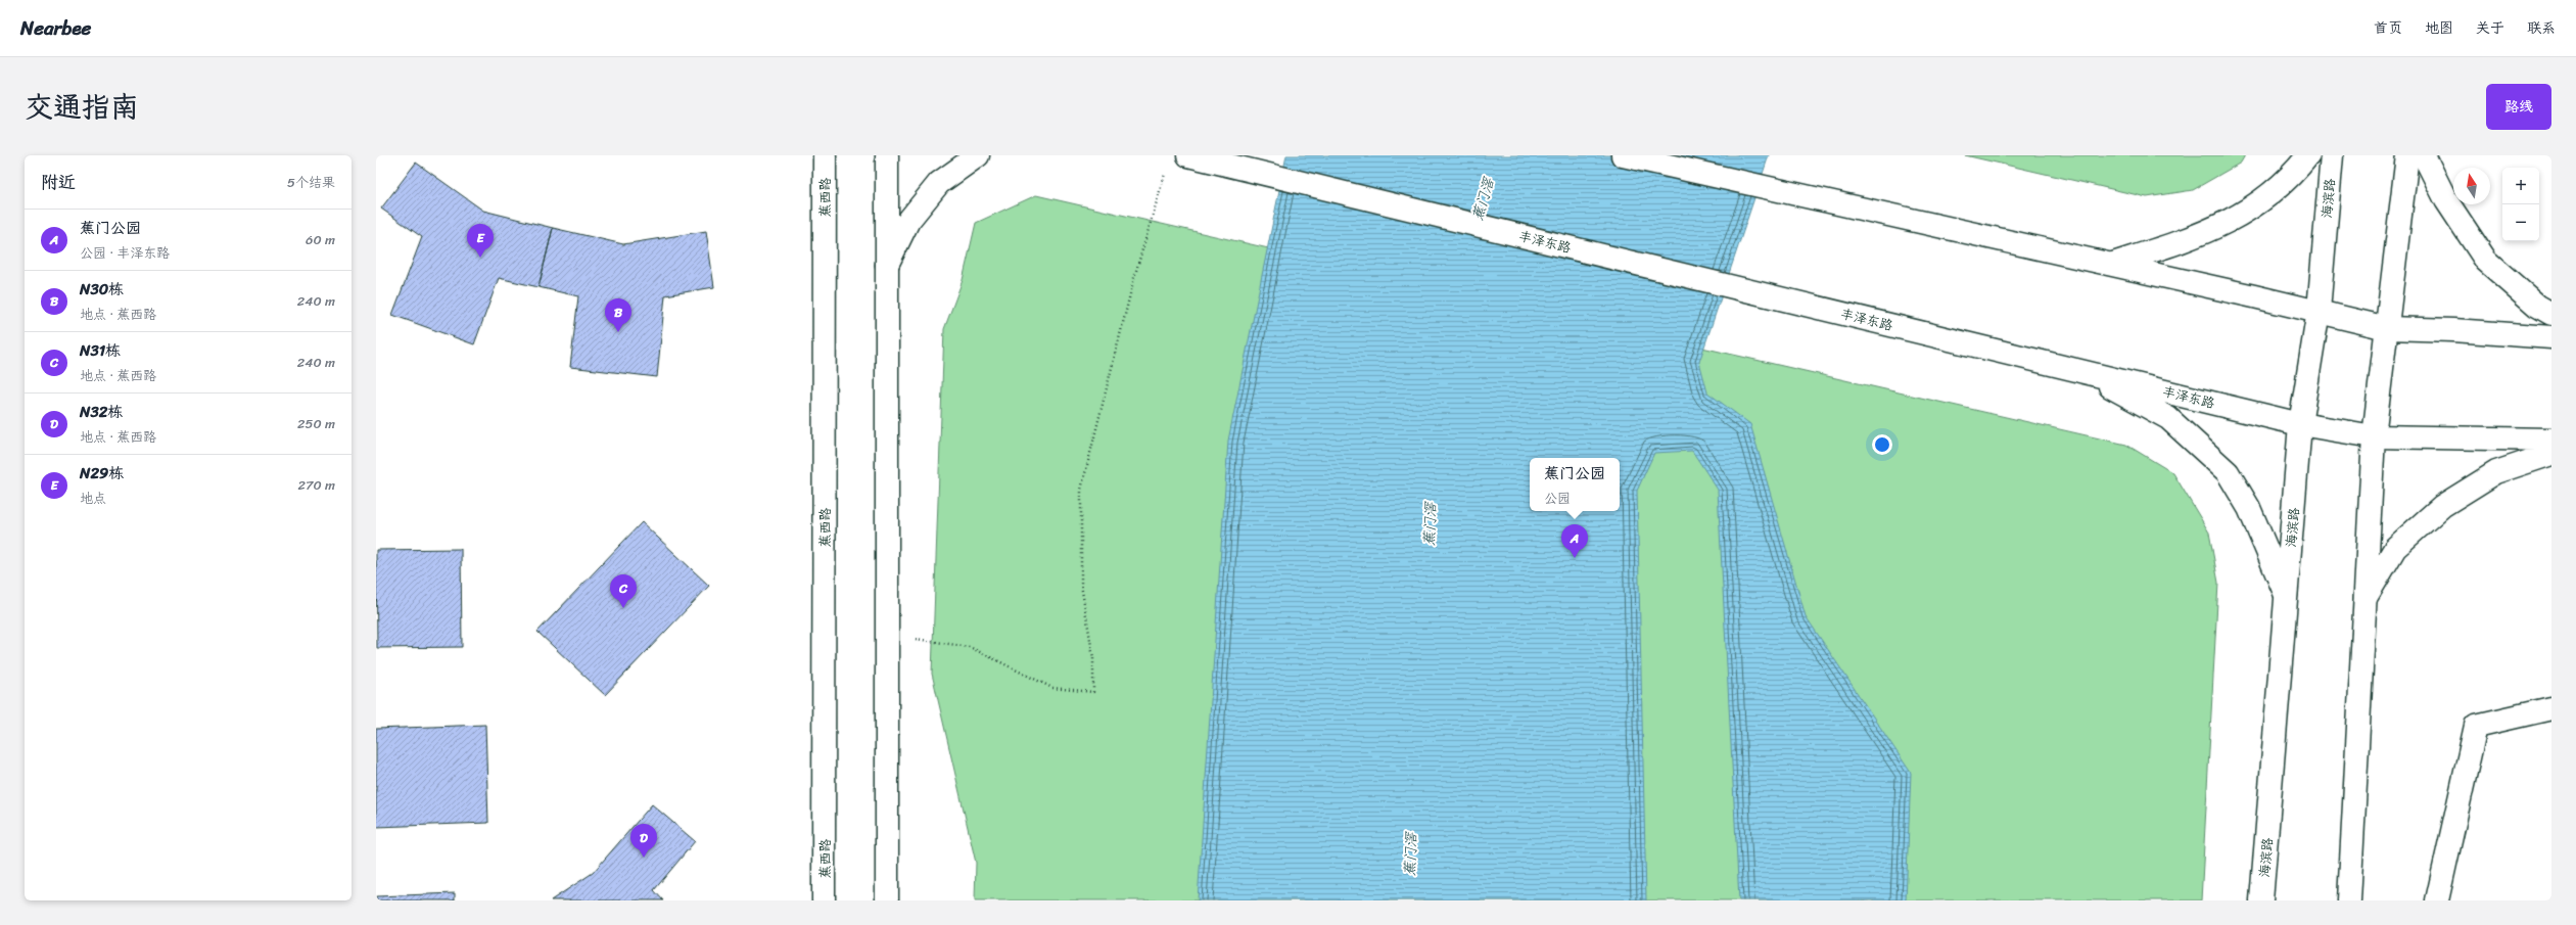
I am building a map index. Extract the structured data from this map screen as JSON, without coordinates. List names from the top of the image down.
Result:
{
  "streets": {
    "main road": ["蕉西路", "海滨路", "丰泽东路"]
  },
  "crossings": [
    ["海滨路", "丰泽东路"]
  ],
  "water": ["蕉门滘"],
  "north": "top",
  "page": {
    "header": "Nearbee",
    "nav": [
      "首页",
      "地图",
      "关于",
      "联系"
    ],
    "title": "交通指南",
    "buttons": "路线",
    "heading": ["附近", "5个结果"],
    "map_buttons": ["+", "−"],
    "list": [
      {
        "mark": "A",
        "name": "蕉门公园",
        "note": "公园 · 丰泽东路",
        "value": "60 m"
      },
      {
        "mark": "B",
        "name": "N30栋",
        "note": "地点 · 蕉西路",
        "value": "240 m"
      },
      {
        "mark": "C",
        "name": "N31栋",
        "note": "地点 · 蕉西路",
        "value": "240 m"
      },
      {
        "mark": "D",
        "name": "N32栋",
        "note": "地点 · 蕉西路",
        "value": "250 m"
      },
      {
        "mark": "E",
        "name": "N29栋",
        "note": "地点",
        "value": "270 m"
      }
    ],
    "pins": [
      "E",
      "B",
      "A",
      "C",
      "D"
    ],
    "popup": ["蕉门公园", "公园"]
  }
}
